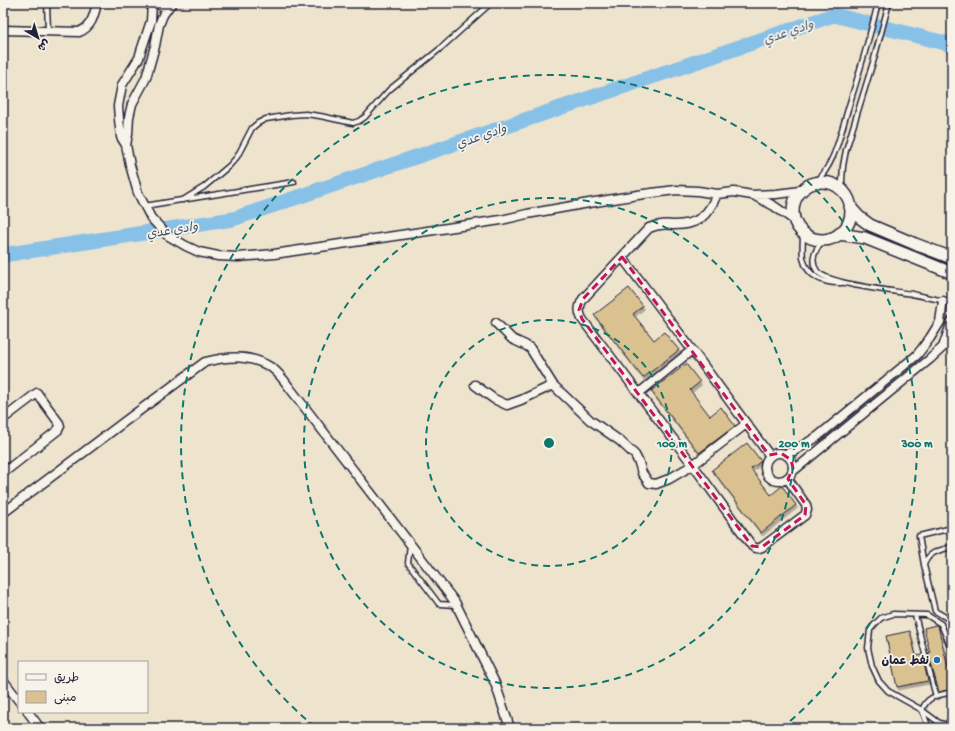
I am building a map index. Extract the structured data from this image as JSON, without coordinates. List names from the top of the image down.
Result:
{
  "water": ["وادي عدي"],
  "places": ["نفط عمان"],
  "legend": ["طريق", "مبنى"],
  "north": "bottom right",
  "rings": ["100 m", "200 m", "300 m"]
}
